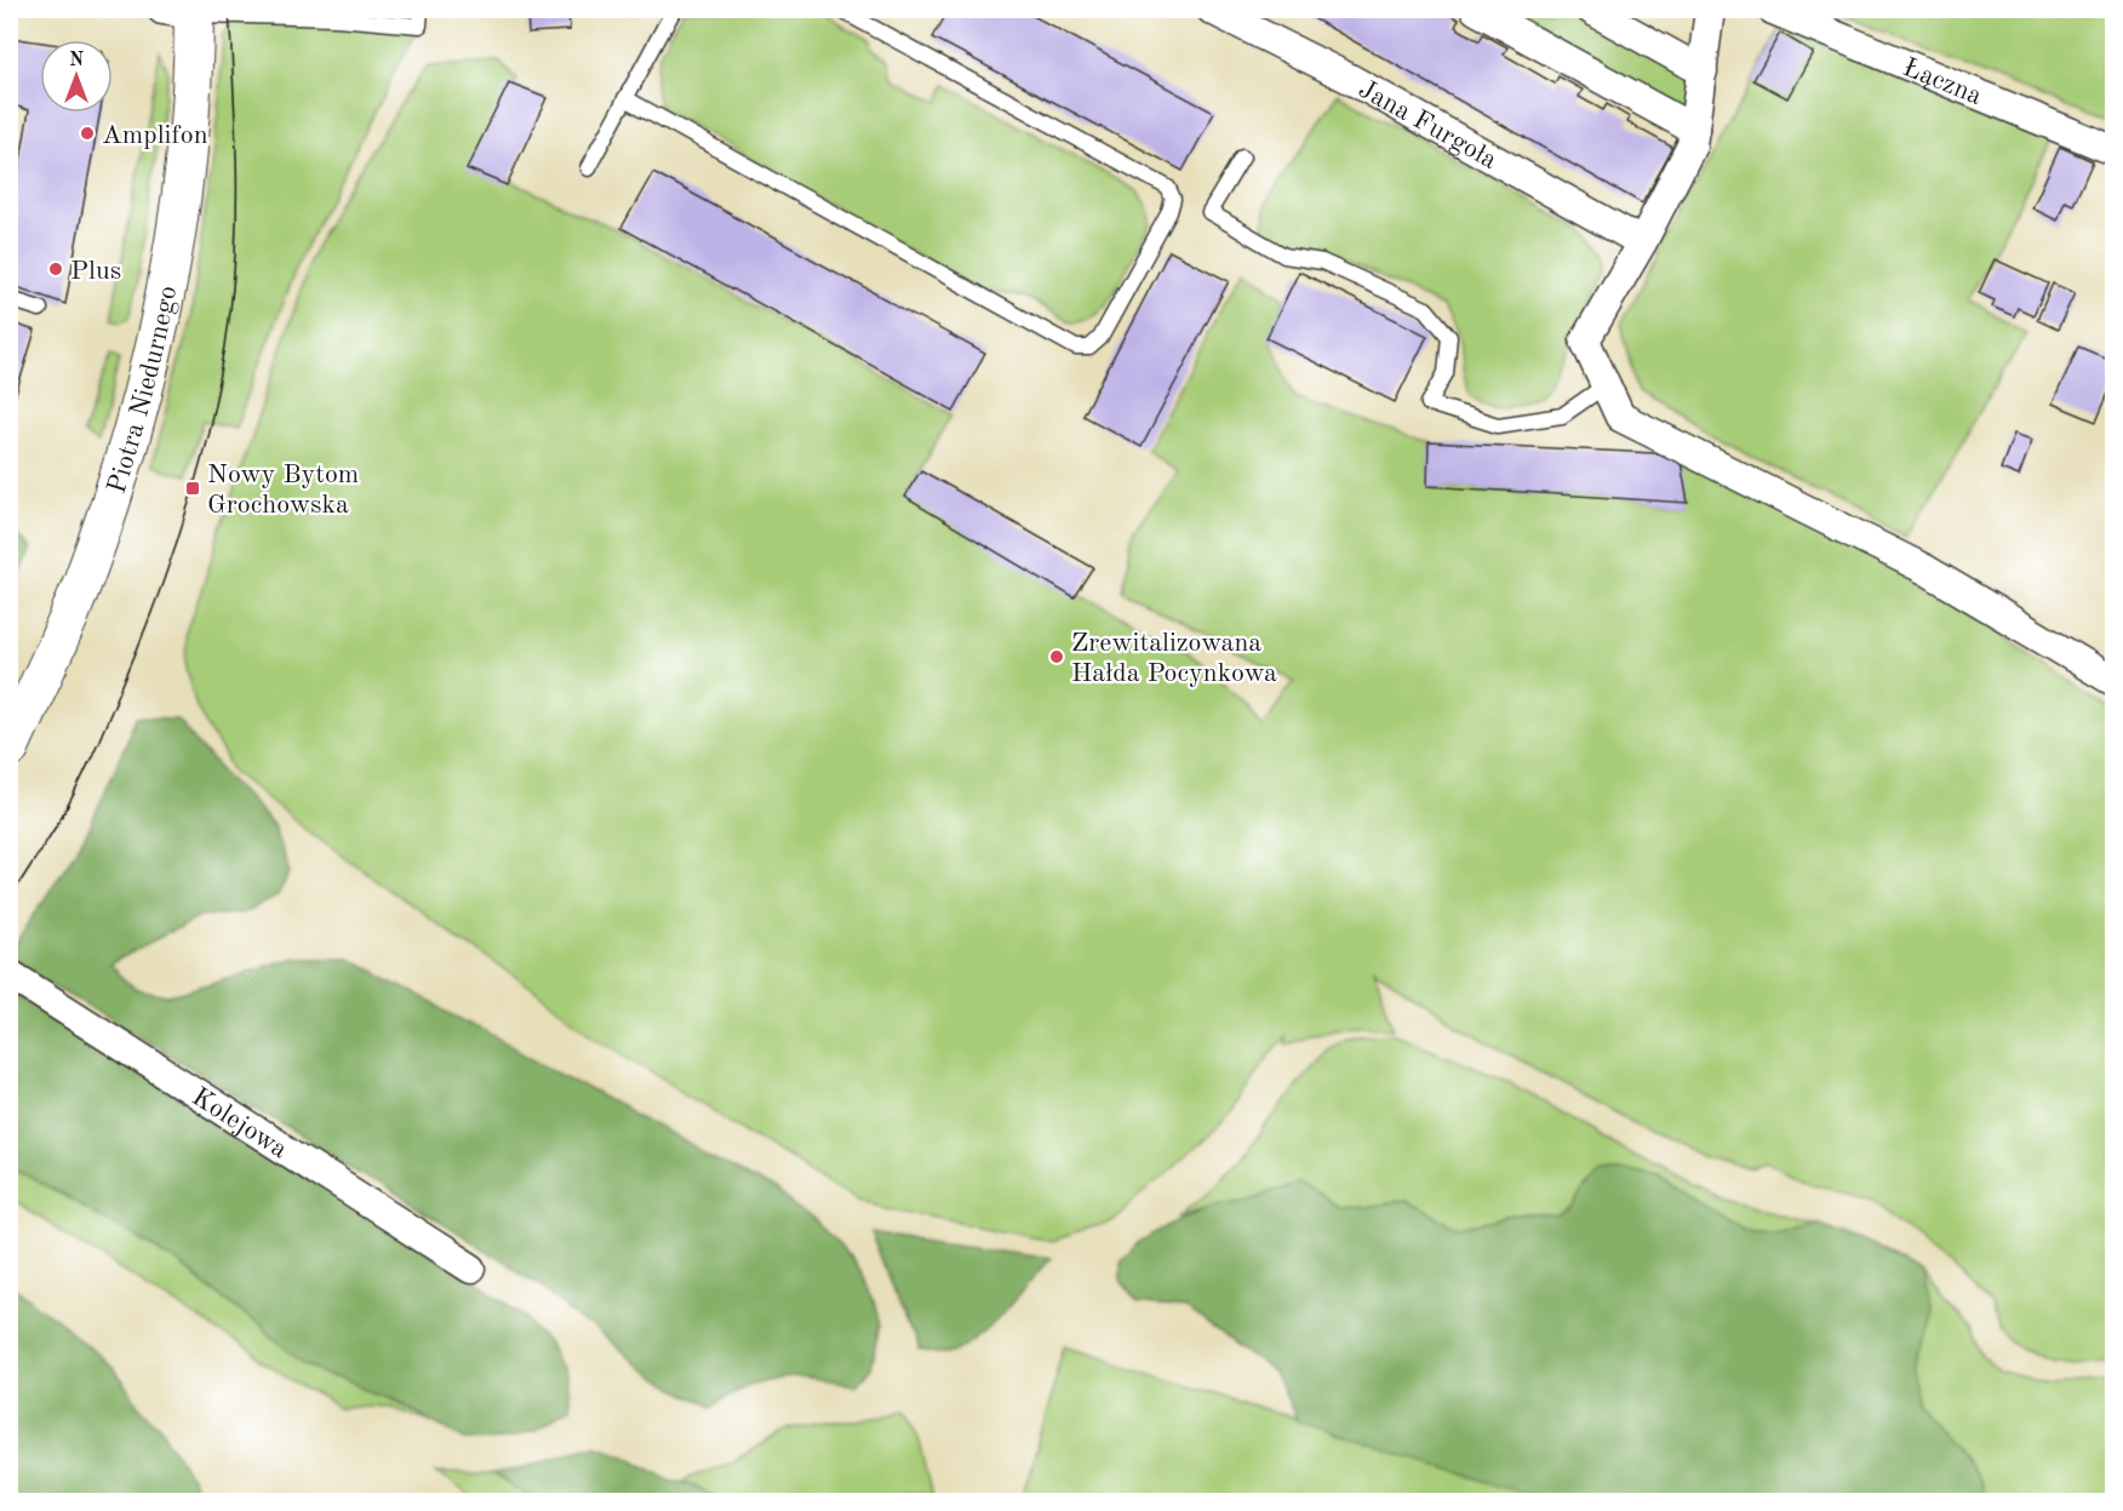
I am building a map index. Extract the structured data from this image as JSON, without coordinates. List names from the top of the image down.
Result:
{
  "streets": {
    "street": [
      "Łączna",
      "Jana Furgoła",
      "Piotra Niedurnego",
      "Kolejowa"
    ]
  },
  "places": {
    "other": ["Amplifon", "Plus", "Zrewitalizowana Hałda Pocynkowa"],
    "transit": ["Nowy Bytom Grochowska"]
  },
  "north": "top"
}
